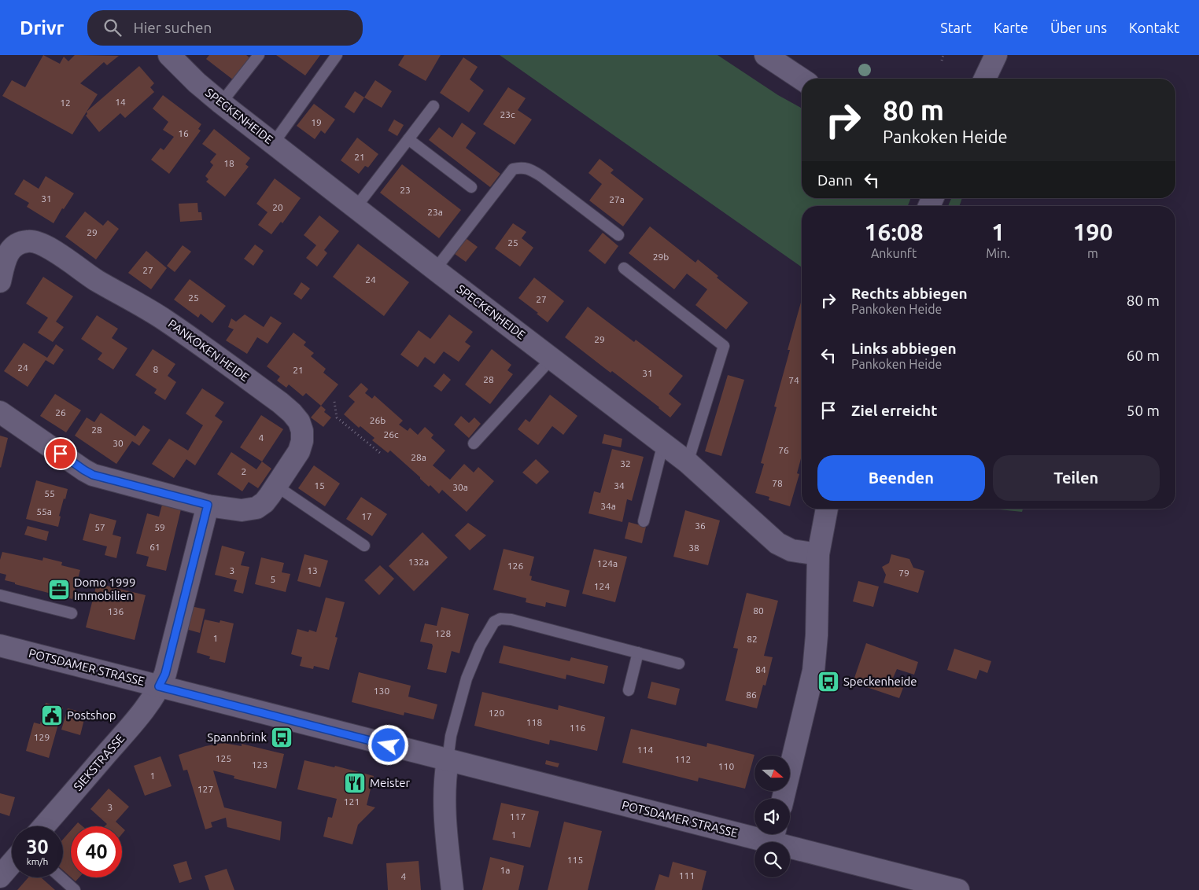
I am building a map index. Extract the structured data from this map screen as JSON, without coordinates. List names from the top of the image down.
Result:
{
  "streets": {
    "street": [
      "SPECKENHEIDE",
      "PANKOKEN HEIDE",
      "POTSDAMER STRASSE",
      "SIEKSTRASSE"
    ]
  },
  "crossings": [
    ["POTSDAMER STRASSE", "SIEKSTRASSE"]
  ],
  "places": {
    "office": ["Domo 1999 Immobilien"],
    "bus stop": ["Speckenheide", "Spannbrink"],
    "public building": ["Postshop"],
    "restaurant": ["Meister"]
  },
  "house_numbers": [
    "14",
    "12",
    "23c",
    "19",
    "16",
    "21",
    "18",
    "23",
    "31",
    "27a",
    "20",
    "23a",
    "29",
    "25",
    "29b",
    "27",
    "24",
    "25",
    "27",
    "29",
    "24",
    "8",
    "21",
    "31",
    "28",
    "74",
    "26",
    "26b",
    "28",
    "26c",
    "4",
    "30",
    "76",
    "28a",
    "32",
    "2",
    "78",
    "15",
    "34",
    "30a",
    "55",
    "34a",
    "55a",
    "17",
    "36",
    "57",
    "59",
    "61",
    "38",
    "132a",
    "124a",
    "126",
    "3",
    "13",
    "79",
    "5",
    "124",
    "80",
    "136",
    "128",
    "1",
    "82",
    "84",
    "130",
    "86",
    "120",
    "118",
    "116",
    "129",
    "114",
    "125",
    "112",
    "123",
    "110",
    "1",
    "127",
    "121",
    "3",
    "117",
    "1",
    "115",
    "1a",
    "111",
    "4"
  ],
  "north": "right",
  "page": {
    "header": "Drivr",
    "search": "Hier suchen",
    "nav": [
      "Start",
      "Karte",
      "Über uns",
      "Kontakt"
    ],
    "turn": ["80 m", "Pankoken Heide"],
    "then": "Dann",
    "eta": [
      "16:08",
      "Ankunft",
      "1",
      "Min.",
      "190",
      "m"
    ],
    "list": [
      {
        "name": "Rechts abbiegen",
        "note": "Pankoken Heide",
        "value": "80 m"
      },
      {
        "name": "Links abbiegen",
        "note": "Pankoken Heide",
        "value": "60 m"
      },
      {
        "name": "Ziel erreicht",
        "value": "50 m"
      }
    ],
    "buttons": ["Beenden", "Teilen"],
    "speed": "30 km/h",
    "limit": "40"
  }
}
